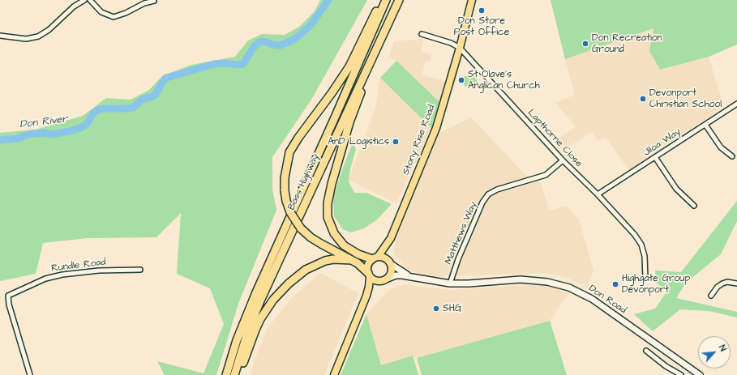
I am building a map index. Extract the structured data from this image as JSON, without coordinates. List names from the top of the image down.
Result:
{
  "streets": {
    "highway": ["Bass Highway"],
    "main road": ["Stony Rise Road", "Don Road"],
    "street": [
      "Lapthorne Close",
      "Jiloa Way",
      "Matthews Way",
      "Rundle Road"
    ]
  },
  "crossings": [
    ["Lapthorne Close", "Stony Rise Road"],
    ["Lapthorne Close", "Jiloa Way"],
    ["Lapthorne Close", "Matthews Way"],
    ["Stony Rise Road", "Don Road"],
    ["Matthews Way", "Don Road"]
  ],
  "water": ["Don River"],
  "places": [
    "Don Store Post Office",
    "Don Recreation Ground",
    "St Olave's Anglican Church",
    "Devonport Christian School",
    "AnD Logistics",
    "Highgate Group Devonport",
    "SHG"
  ],
  "north": "top right"
}
